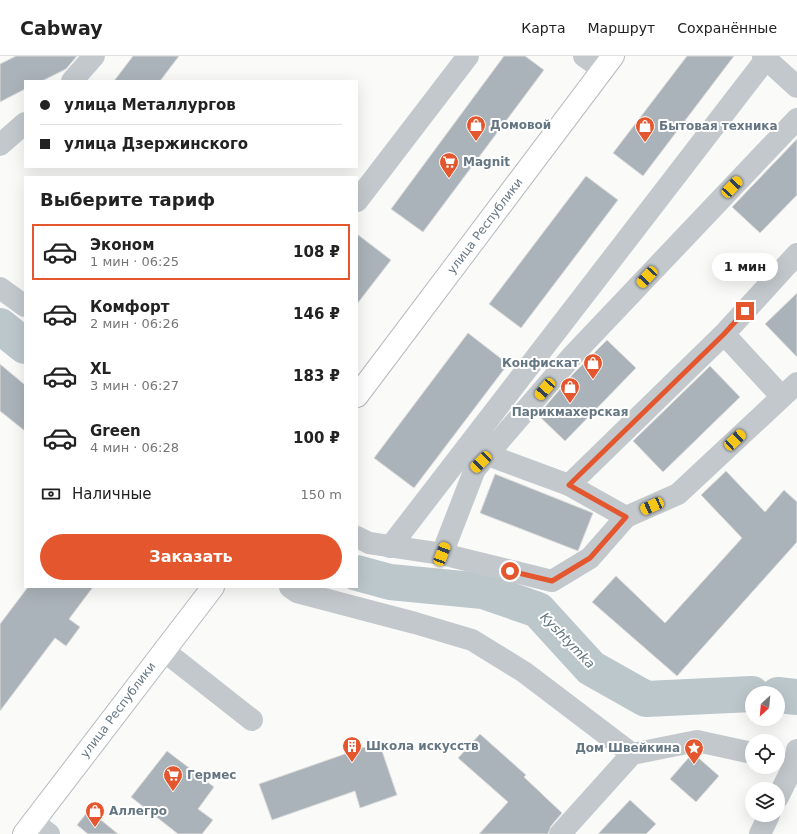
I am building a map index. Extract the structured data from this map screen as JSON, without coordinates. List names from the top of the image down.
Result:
{
  "streets": {
    "main road": ["улица Республики"]
  },
  "water": ["Kyshtymka"],
  "places": {
    "shop": [
      "Домовой",
      "Бытовая техника",
      "Конфискат",
      "Парикмахерская",
      "Аллегро"
    ],
    "supermarket": ["Magnit", "Гермес"],
    "building": ["Школа искусств"],
    "place": ["Дом Швейкина"]
  },
  "north": "bottom left",
  "page": {
    "header": "Cabway",
    "nav": ["Карта", "Маршрут", "Сохранённые"],
    "banner": ["улица Металлургов", "улица Дзержинского"],
    "heading": "Выберите тариф",
    "list": [
      {
        "name": "Эконом",
        "note": "1 мин · 06:25",
        "value": "108 ₽"
      },
      {
        "name": "Комфорт",
        "note": "2 мин · 06:26",
        "value": "146 ₽"
      },
      {
        "name": "XL",
        "note": "3 мин · 06:27",
        "value": "183 ₽"
      },
      {
        "name": "Green",
        "note": "4 мин · 06:28",
        "value": "100 ₽"
      }
    ],
    "bubble": "1 мин",
    "pay": ["Наличные", "150 m"],
    "buttons": "Заказать"
  }
}
